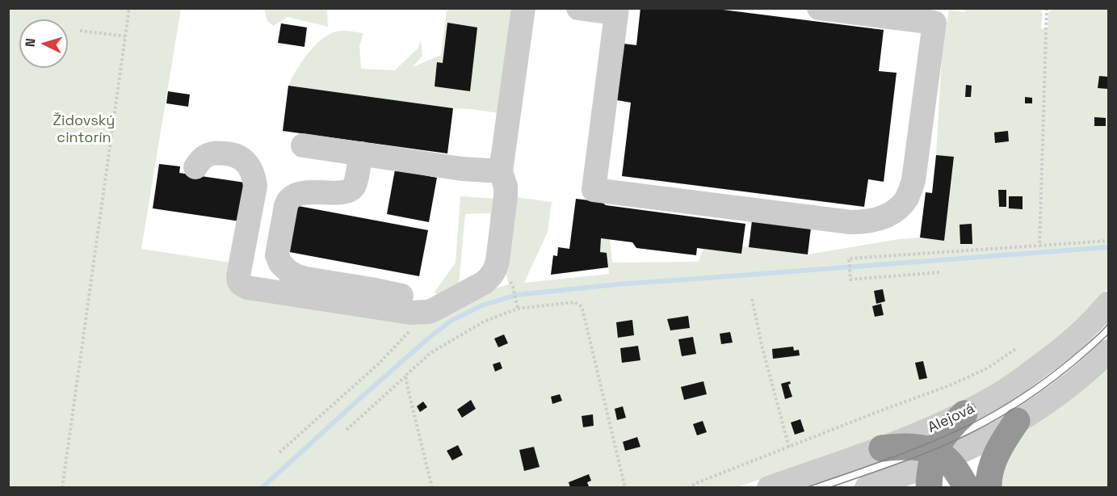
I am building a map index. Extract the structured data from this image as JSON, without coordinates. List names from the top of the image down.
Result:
{
  "streets": {
    "street": ["Alejová"]
  },
  "parks": ["Židovský cintorín"],
  "north": "left"
}
